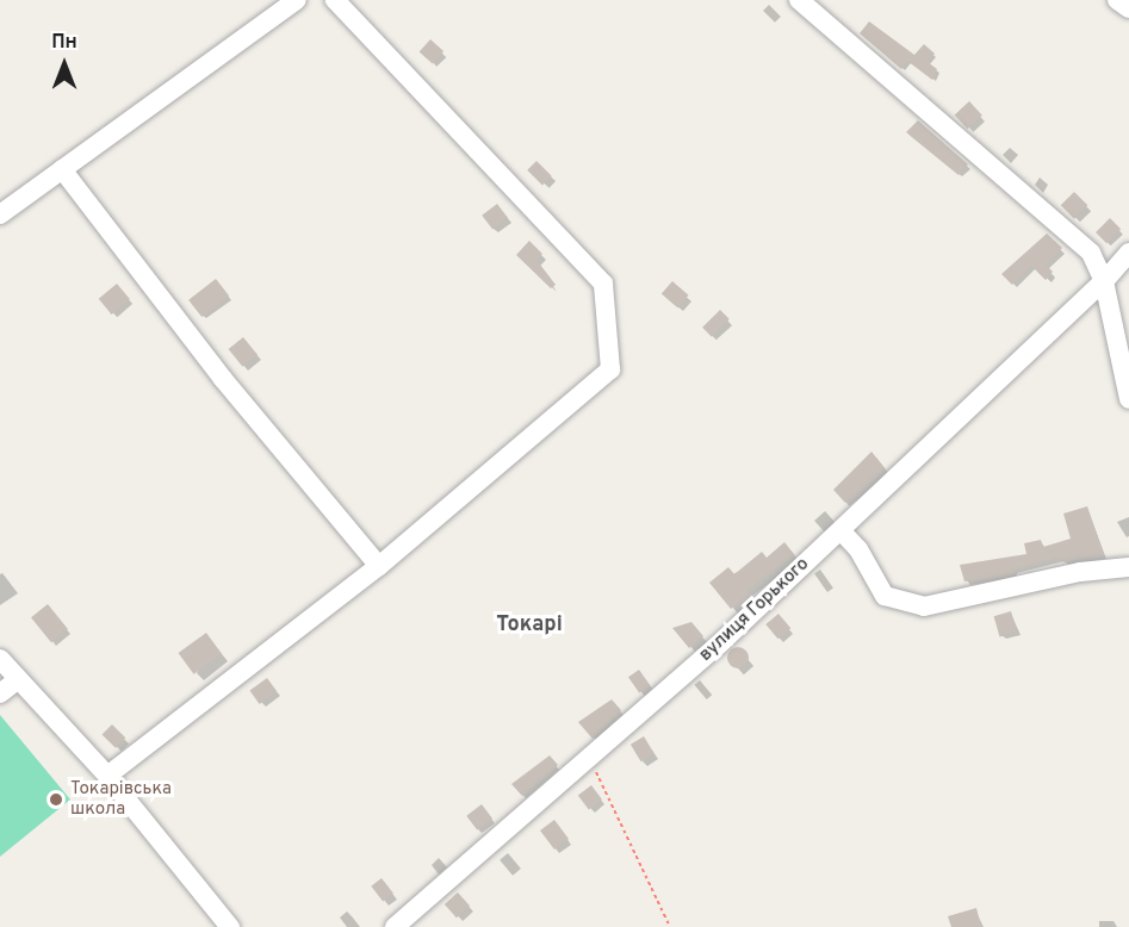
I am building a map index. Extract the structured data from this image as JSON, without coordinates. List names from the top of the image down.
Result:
{
  "streets": {
    "street": ["вулиця Горького"]
  },
  "districts": ["Токарі"],
  "places": ["Токарівська школа"],
  "north": "top"
}
